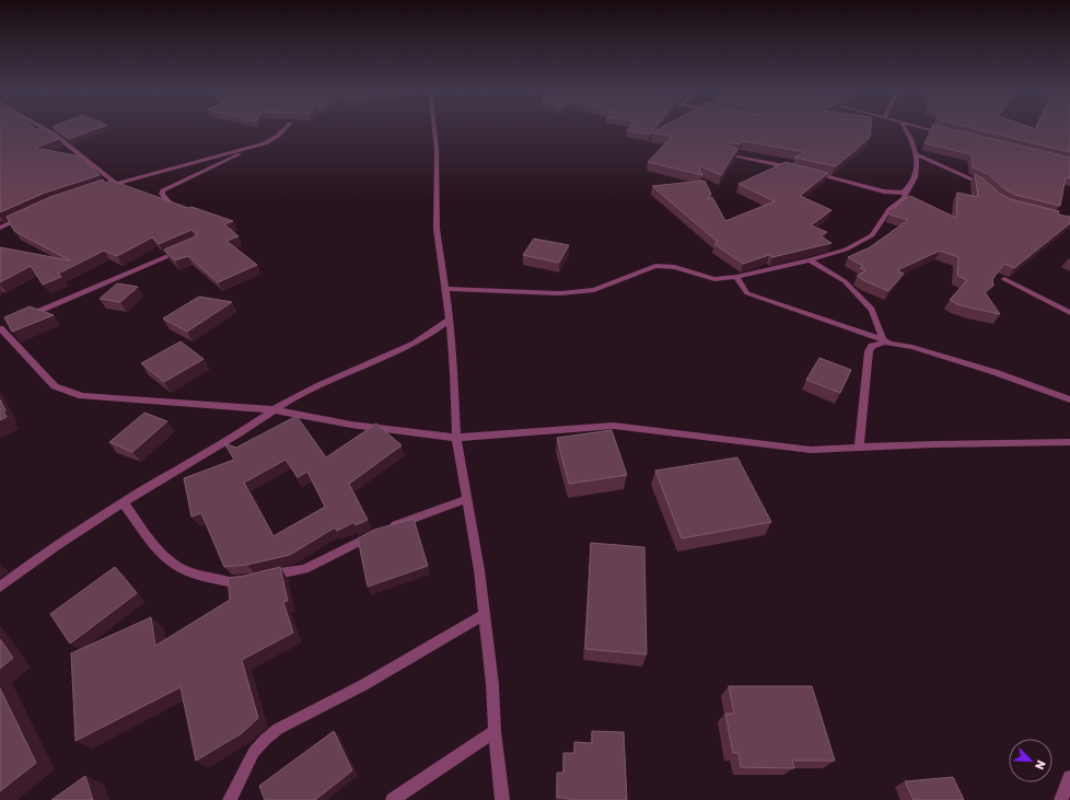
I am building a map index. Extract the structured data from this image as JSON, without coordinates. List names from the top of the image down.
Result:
{
  "north": "bottom right"
}
